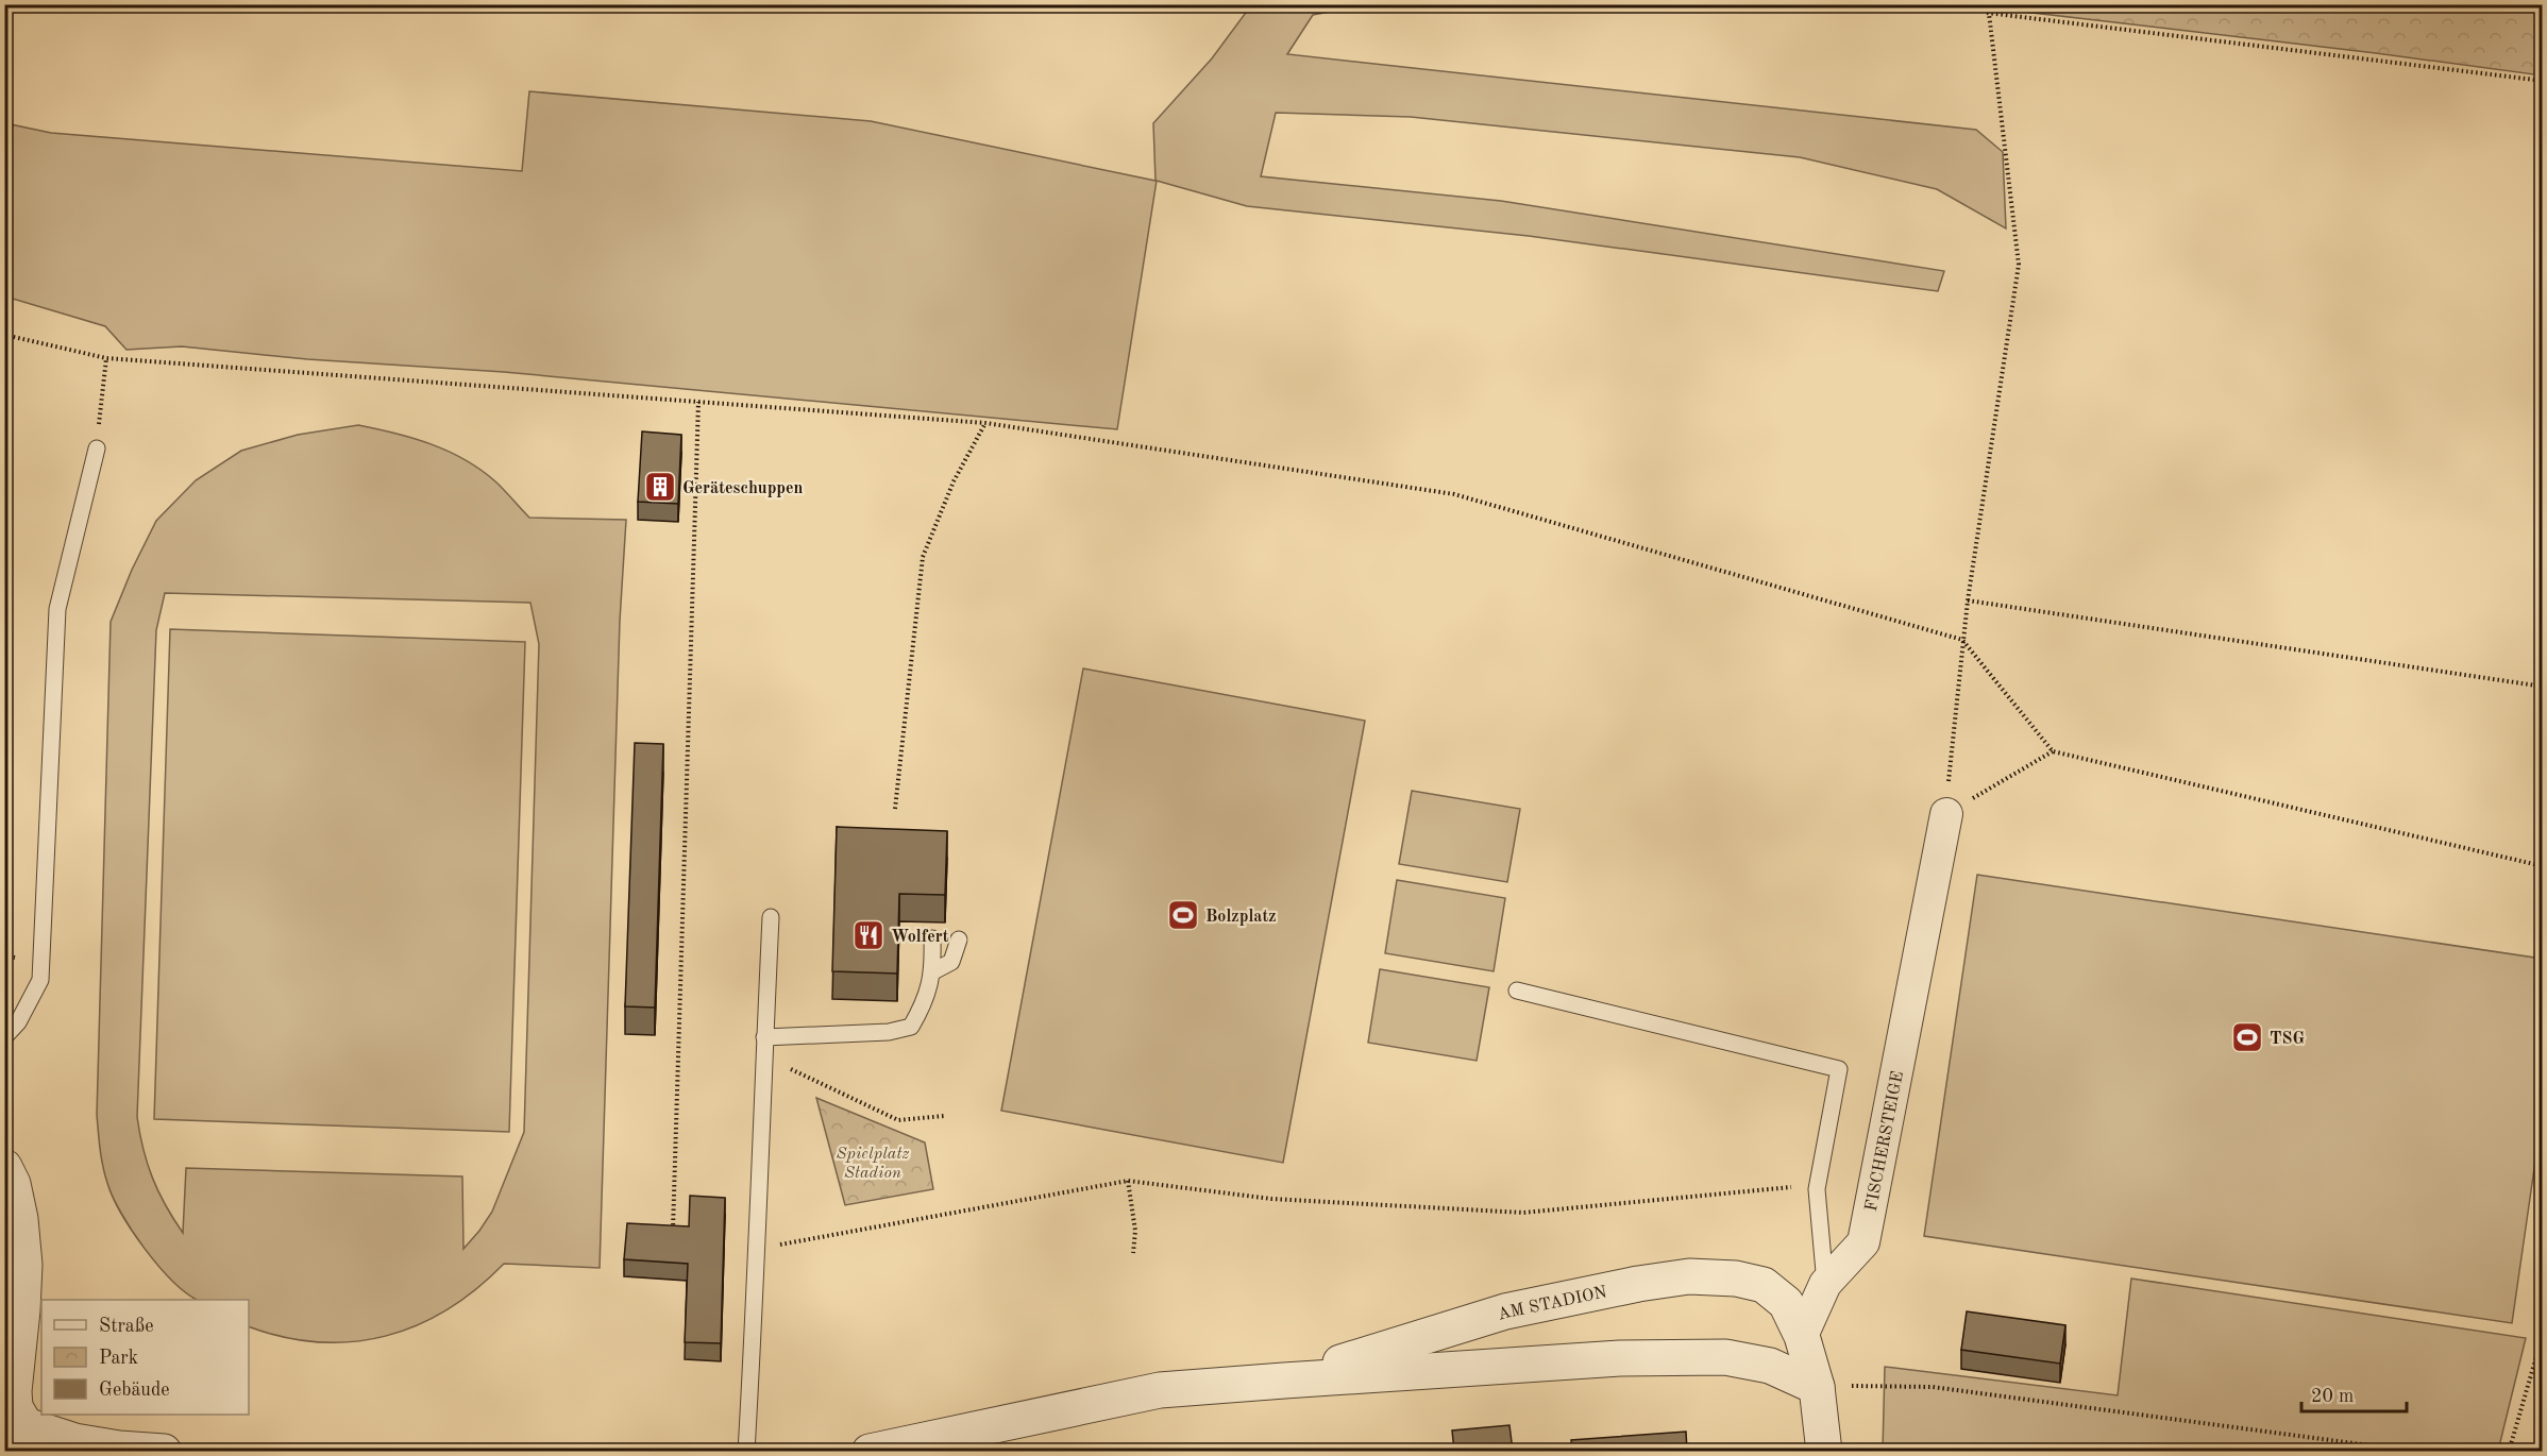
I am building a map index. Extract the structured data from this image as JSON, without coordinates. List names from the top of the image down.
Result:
{
  "streets": {
    "street": ["FISCHERSTEIGE", "AM STADION"]
  },
  "crossings": [
    ["FISCHERSTEIGE", "AM STADION"]
  ],
  "parks": ["Spielplatz Stadion"],
  "places": {
    "building": ["Geräteschuppen"],
    "sports": ["Bolzplatz", "TSG"],
    "restaurant": ["Wolfert"]
  },
  "legend": ["Straße", "Park", "Gebäude"],
  "scale_bar": "20 m"
}
